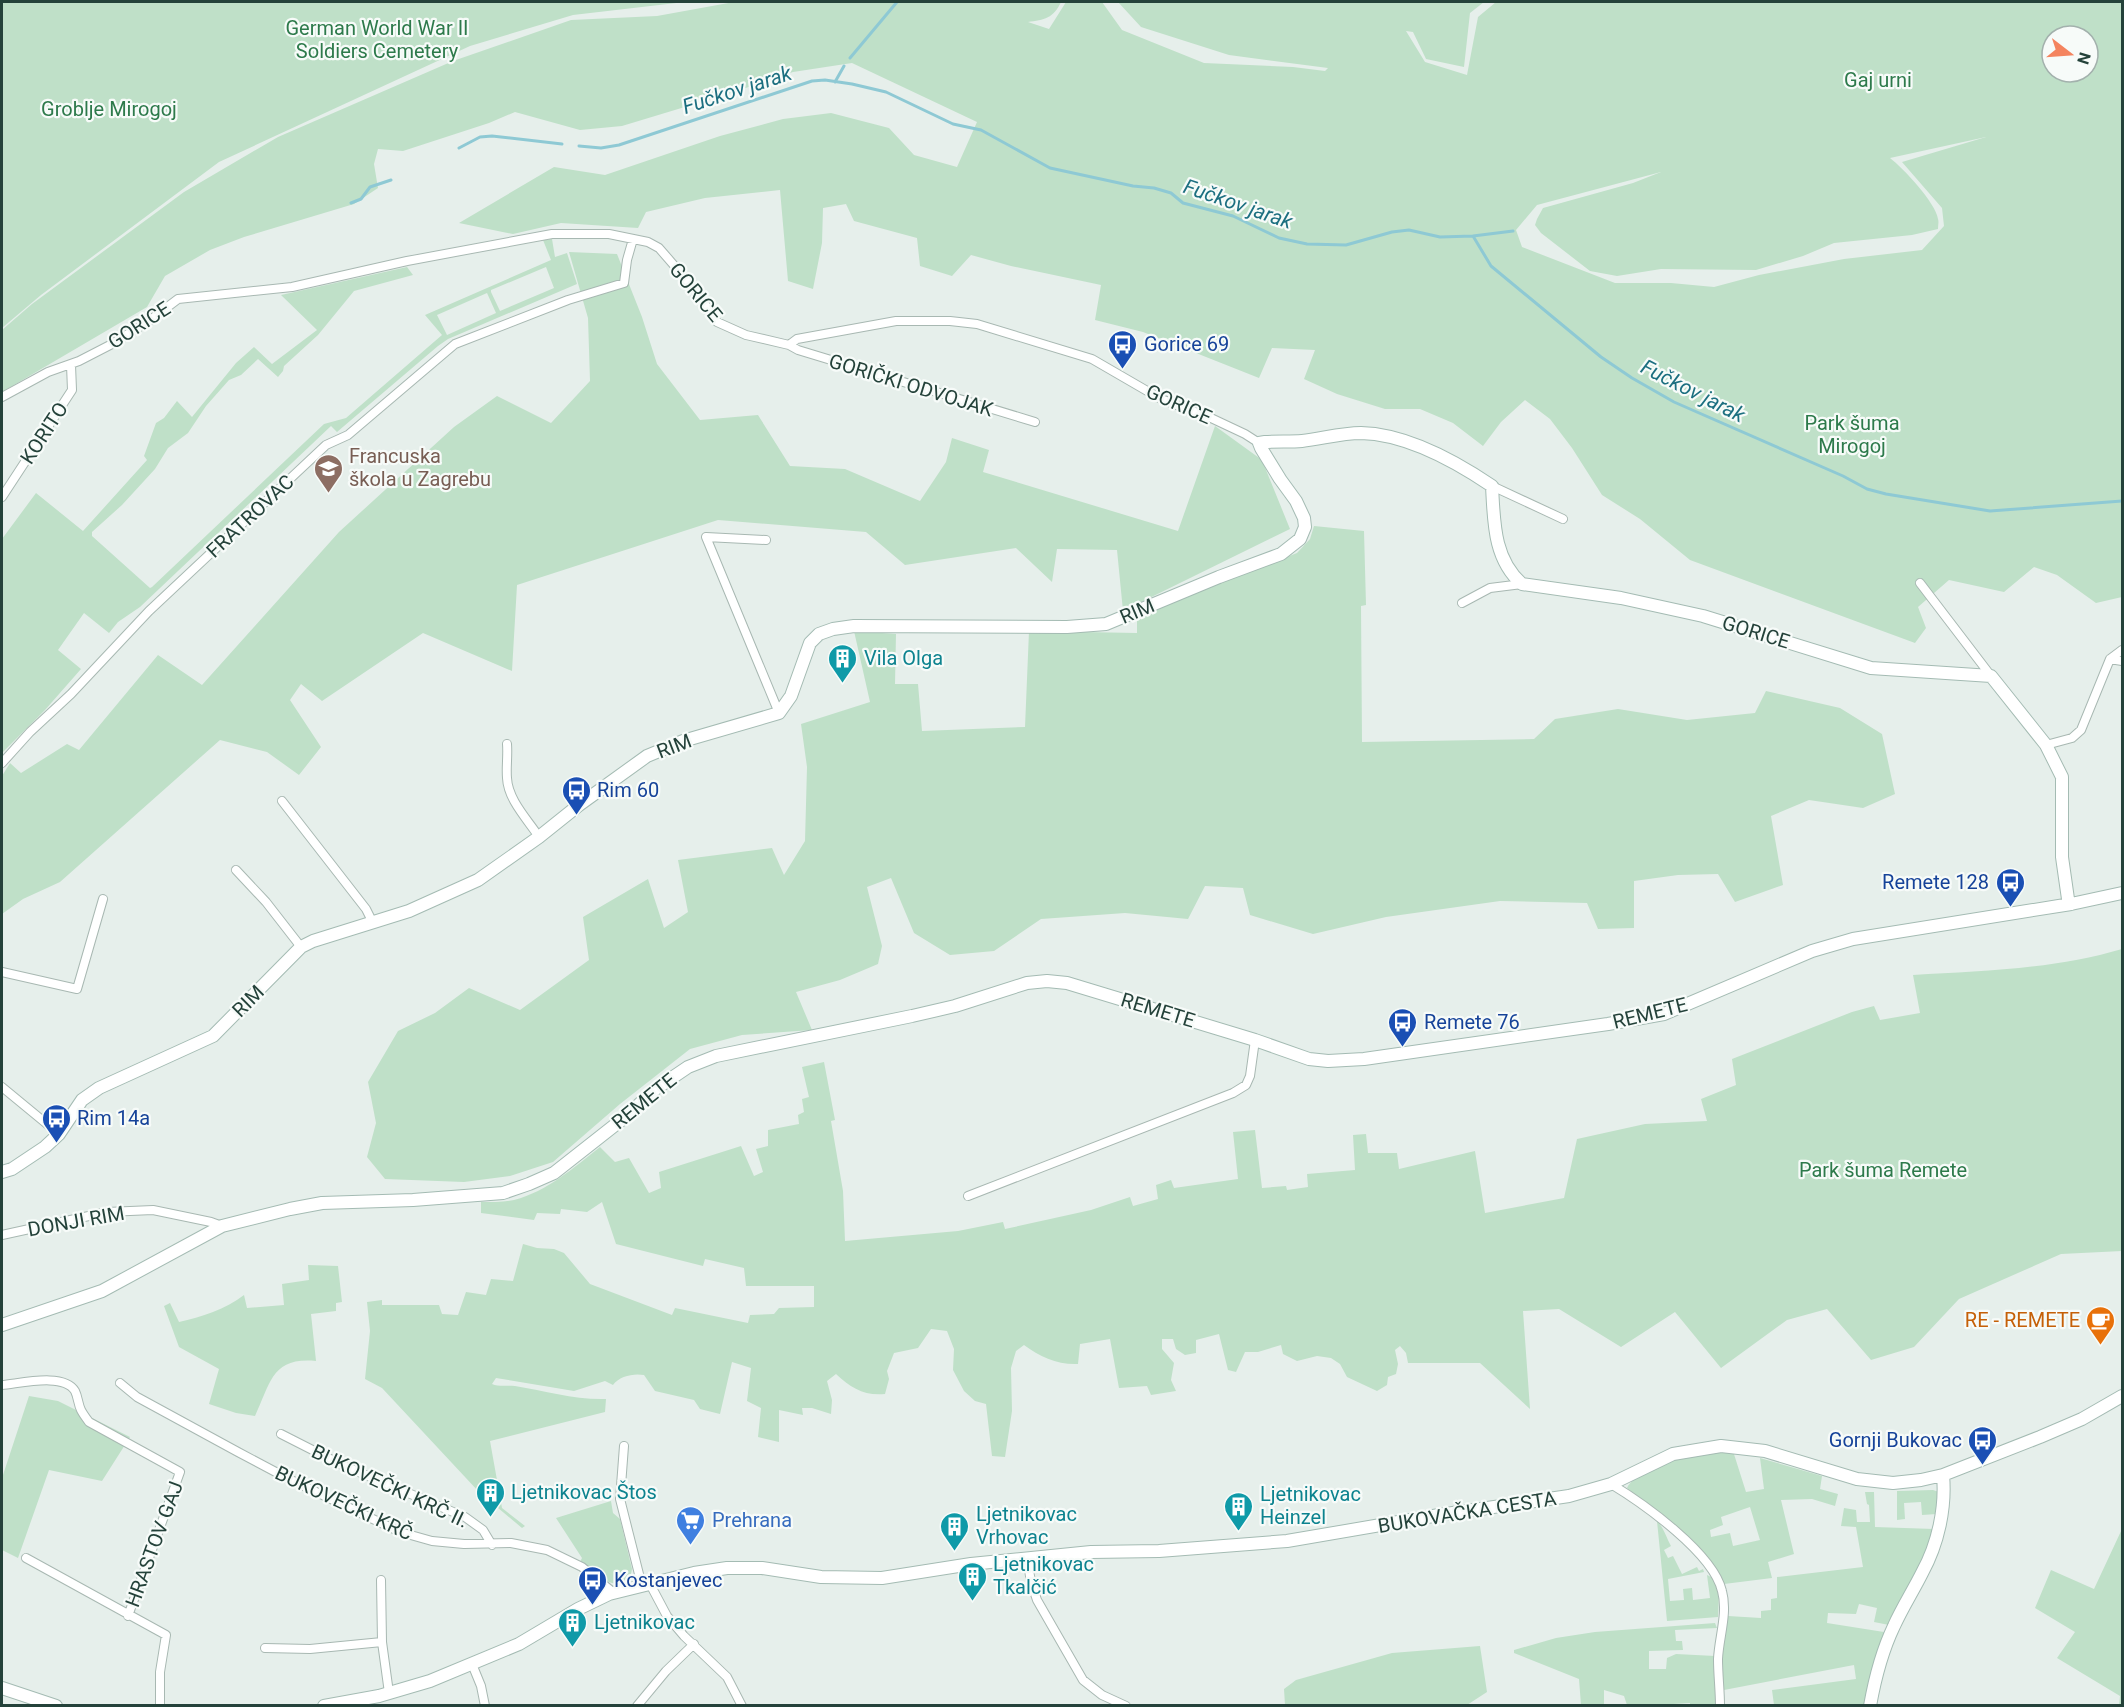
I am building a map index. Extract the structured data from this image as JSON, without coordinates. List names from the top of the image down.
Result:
{
  "streets": {
    "street": [
      "GORICE",
      "GORIČKI ODVOJAK",
      "KORITO",
      "FRATROVAC",
      "RIM",
      "REMETE",
      "DONJI RIM",
      "BUKOVEČKI KRČ II.",
      "BUKOVEČKI KRČ",
      "BUKOVAČKA CESTA",
      "HRASTOV GAJ"
    ]
  },
  "crossings": [
    ["GORICE", "GORIČKI ODVOJAK"],
    ["GORICE", "KORITO"],
    ["GORICE", "FRATROVAC"],
    ["GORICE", "RIM"],
    ["REMETE", "DONJI RIM"],
    ["BUKOVEČKI KRČ II.", "BUKOVEČKI KRČ"],
    ["BUKOVEČKI KRČ", "BUKOVAČKA CESTA"]
  ],
  "water": ["Fučkov jarak"],
  "parks": [
    "German World War II Soldiers Cemetery",
    "Gaj urni",
    "Groblje Mirogoj",
    "Park šuma Mirogoj",
    "Park šuma Remete"
  ],
  "places": {
    "bus stop": [
      "Gorice 69",
      "Rim 60",
      "Remete 128",
      "Remete 76",
      "Rim 14a",
      "Gornji Bukovac",
      "Kostanjevec"
    ],
    "school or university": ["Francuska škola u Zagrebu"],
    "building": [
      "Vila Olga",
      "Ljetnikovac Štos",
      "Ljetnikovac Heinzel",
      "Ljetnikovac Vrhovac",
      "Ljetnikovac Tkalčić",
      "Ljetnikovac"
    ],
    "cafe": ["RE - REMETE"],
    "supermarket": ["Prehrana"]
  },
  "north": "right"
}
